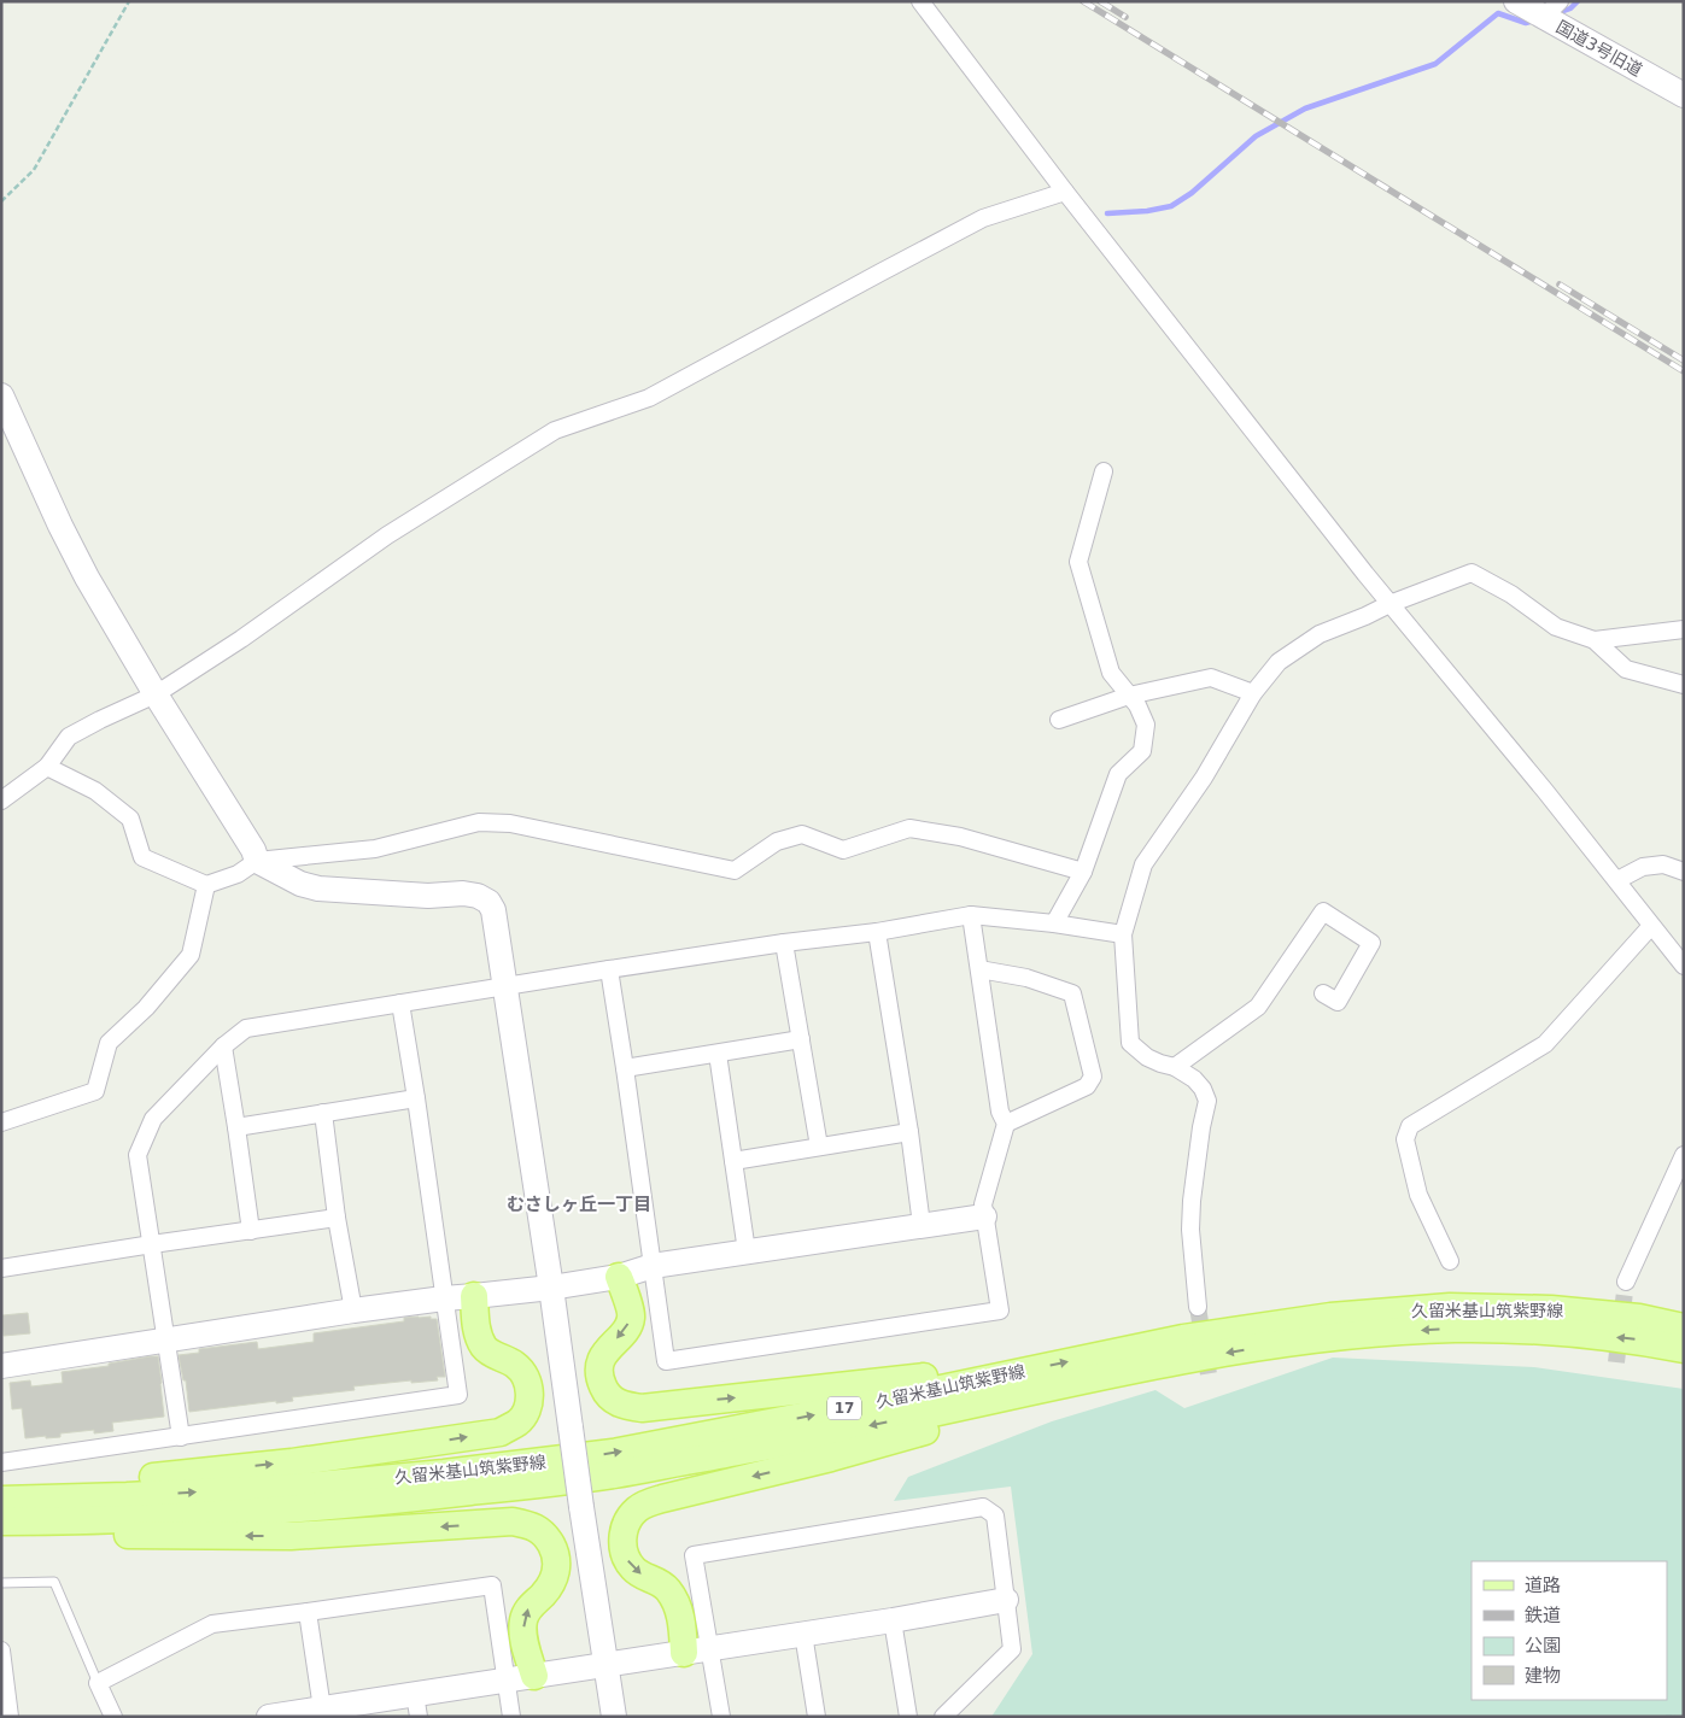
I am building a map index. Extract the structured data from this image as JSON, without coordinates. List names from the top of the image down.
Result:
{
  "streets": {
    "main road": ["久留米基山筑紫野線", "17"],
    "street": ["国道3号旧道"]
  },
  "districts": ["むさしヶ丘一丁目"],
  "legend": [
    "道路",
    "鉄道",
    "公園",
    "建物"
  ]
}
